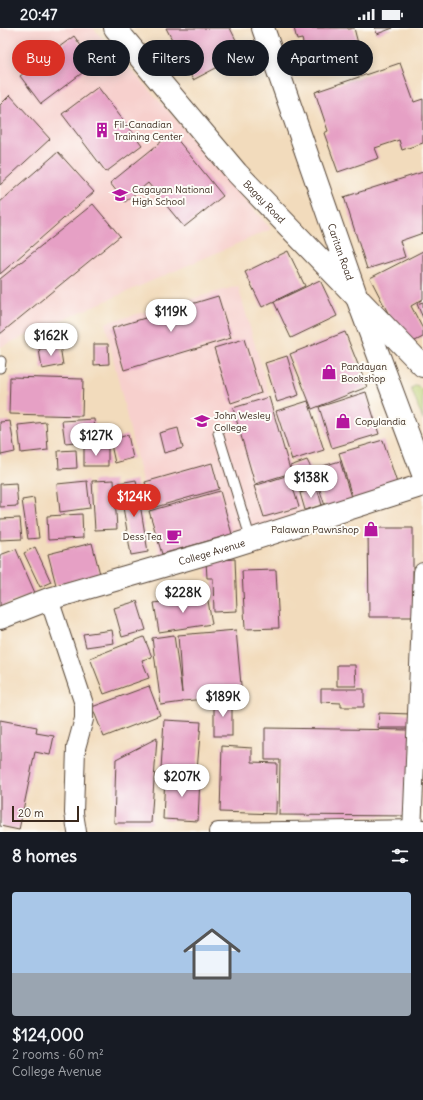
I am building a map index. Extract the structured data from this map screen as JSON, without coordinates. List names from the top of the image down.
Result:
{
  "streets": {
    "main road": ["Bagay Road", "Caritan Road", "College Avenue"]
  },
  "crossings": [
    ["Bagay Road", "Caritan Road"]
  ],
  "places": {
    "building": ["Fil-Canadian Training Center"],
    "school or university": ["Cagayan National High School", "John Wesley College"],
    "shop": ["Pandayan Bookshop", "Copylandia", "Palawan Pawnshop"],
    "cafe": ["Dess Tea"]
  },
  "scale_bar": "20 m",
  "page": {
    "status": "20:47",
    "chip": [
      "Buy",
      "Rent",
      "Filters",
      "New",
      "Apartment"
    ],
    "price": [
      "$119K",
      "$162K",
      "$127K",
      "$138K",
      "$124K",
      "$228K",
      "$189K",
      "$207K"
    ],
    "scale": "20 m",
    "heading": "8 homes",
    "list": [
      {
        "name": "$124,000",
        "note": "2 rooms · 60 m² · College Avenue"
      }
    ]
  }
}
